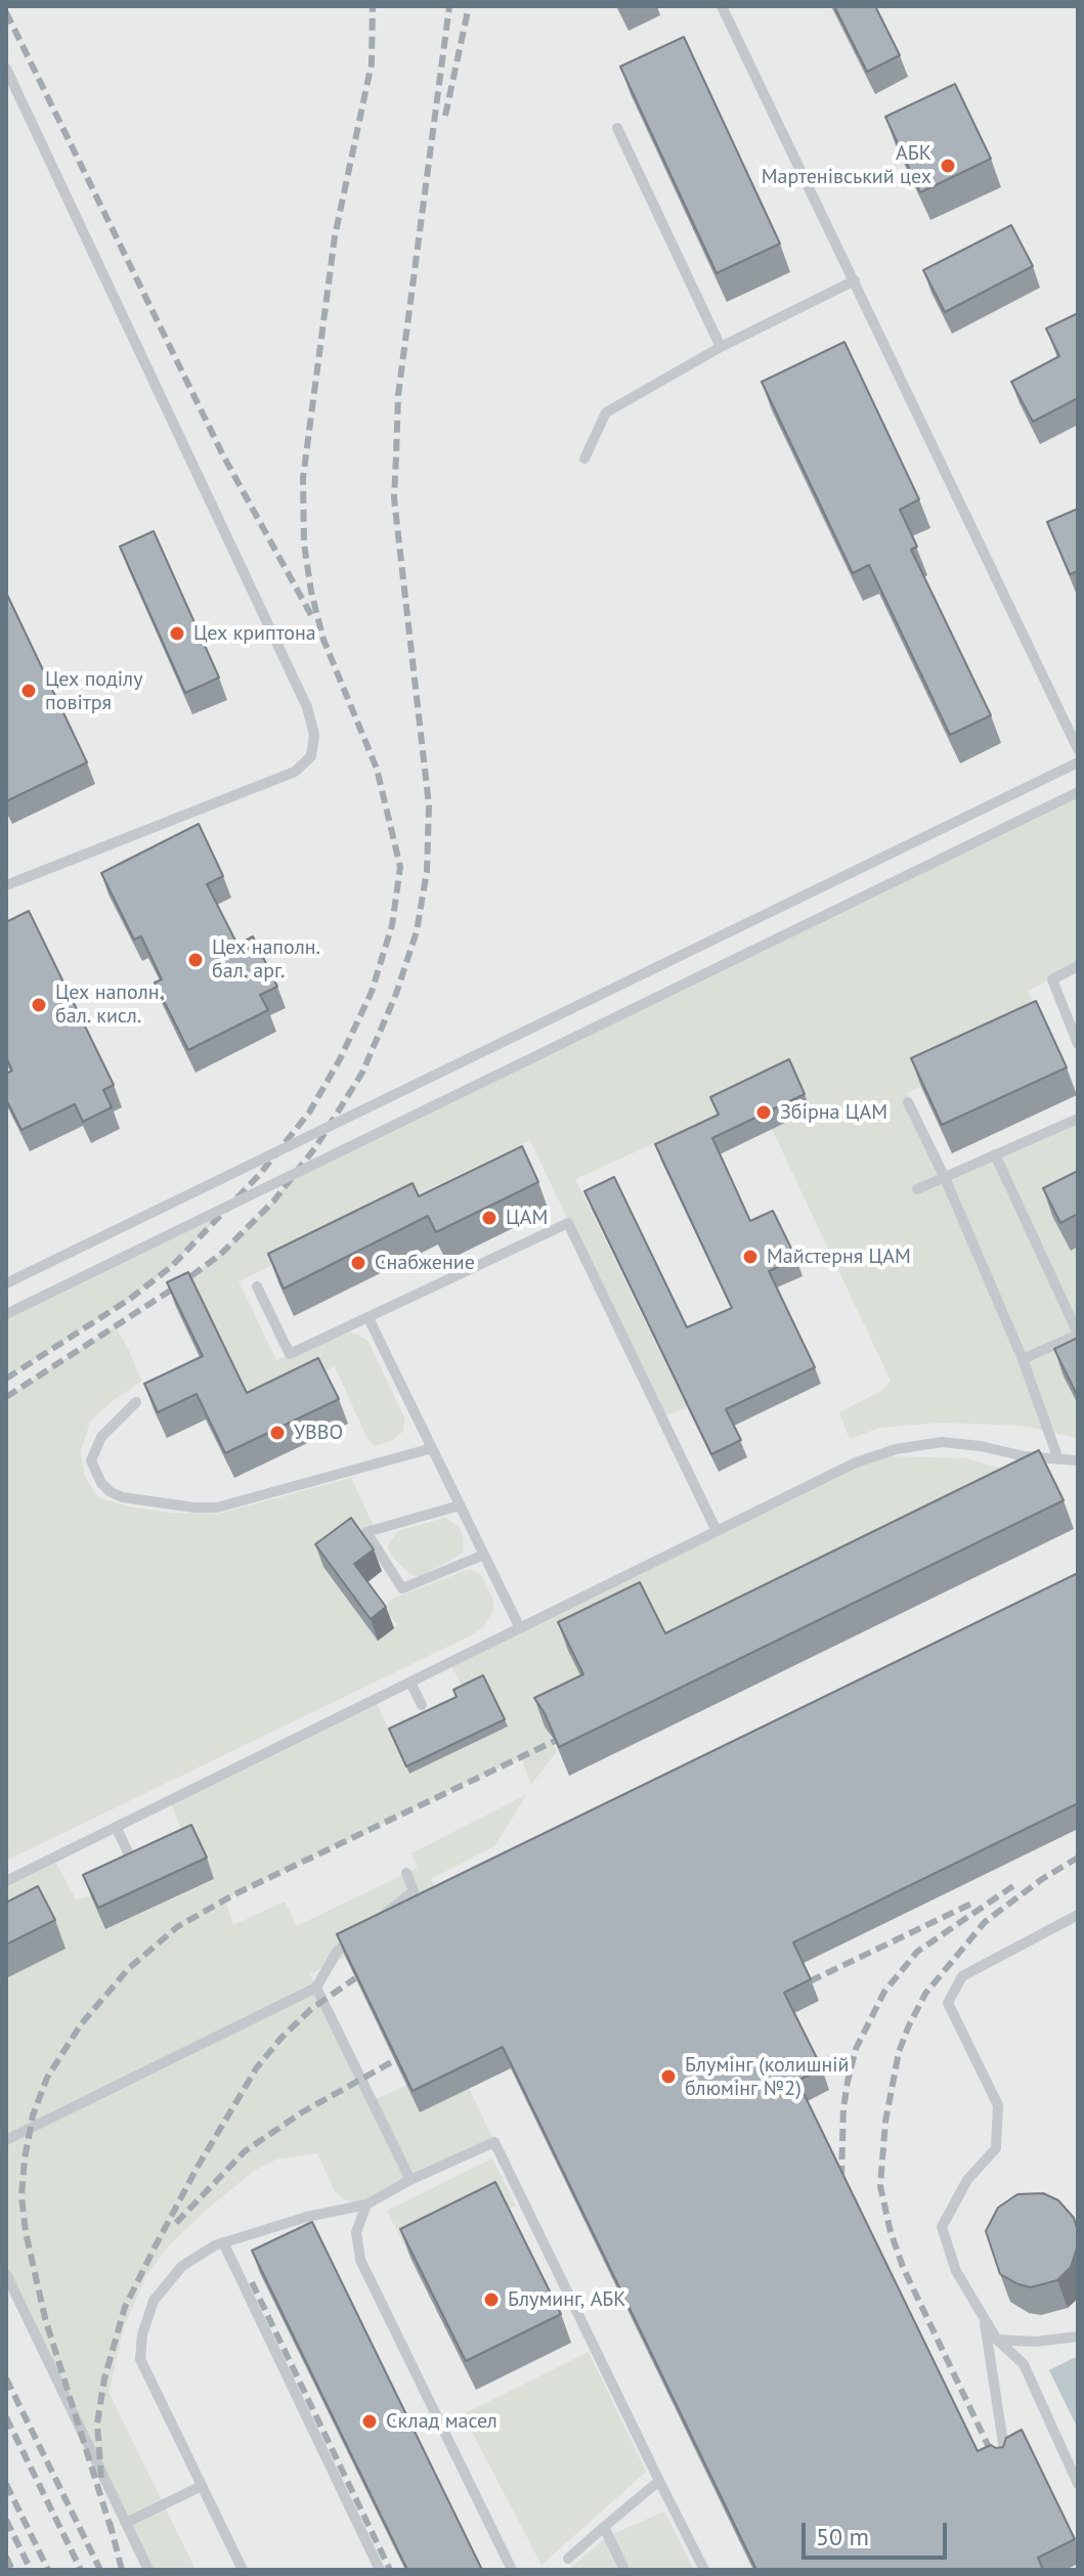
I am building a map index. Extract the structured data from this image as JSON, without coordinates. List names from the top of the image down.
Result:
{
  "places": [
    "АБК Мартенівський цех",
    "Цех криптона",
    "Цех поділу повітря",
    "Цех наполн. бал. арг.",
    "Цех наполн. бал. кисл.",
    "Збірна ЦАМ",
    "ЦАМ",
    "Майстерня ЦАМ",
    "Снабжение",
    "УВВО",
    "Блумінг (колишній блюмінг №2)",
    "Блуминг, АБК",
    "Склад масел"
  ],
  "scale_bar": "50 m"
}
